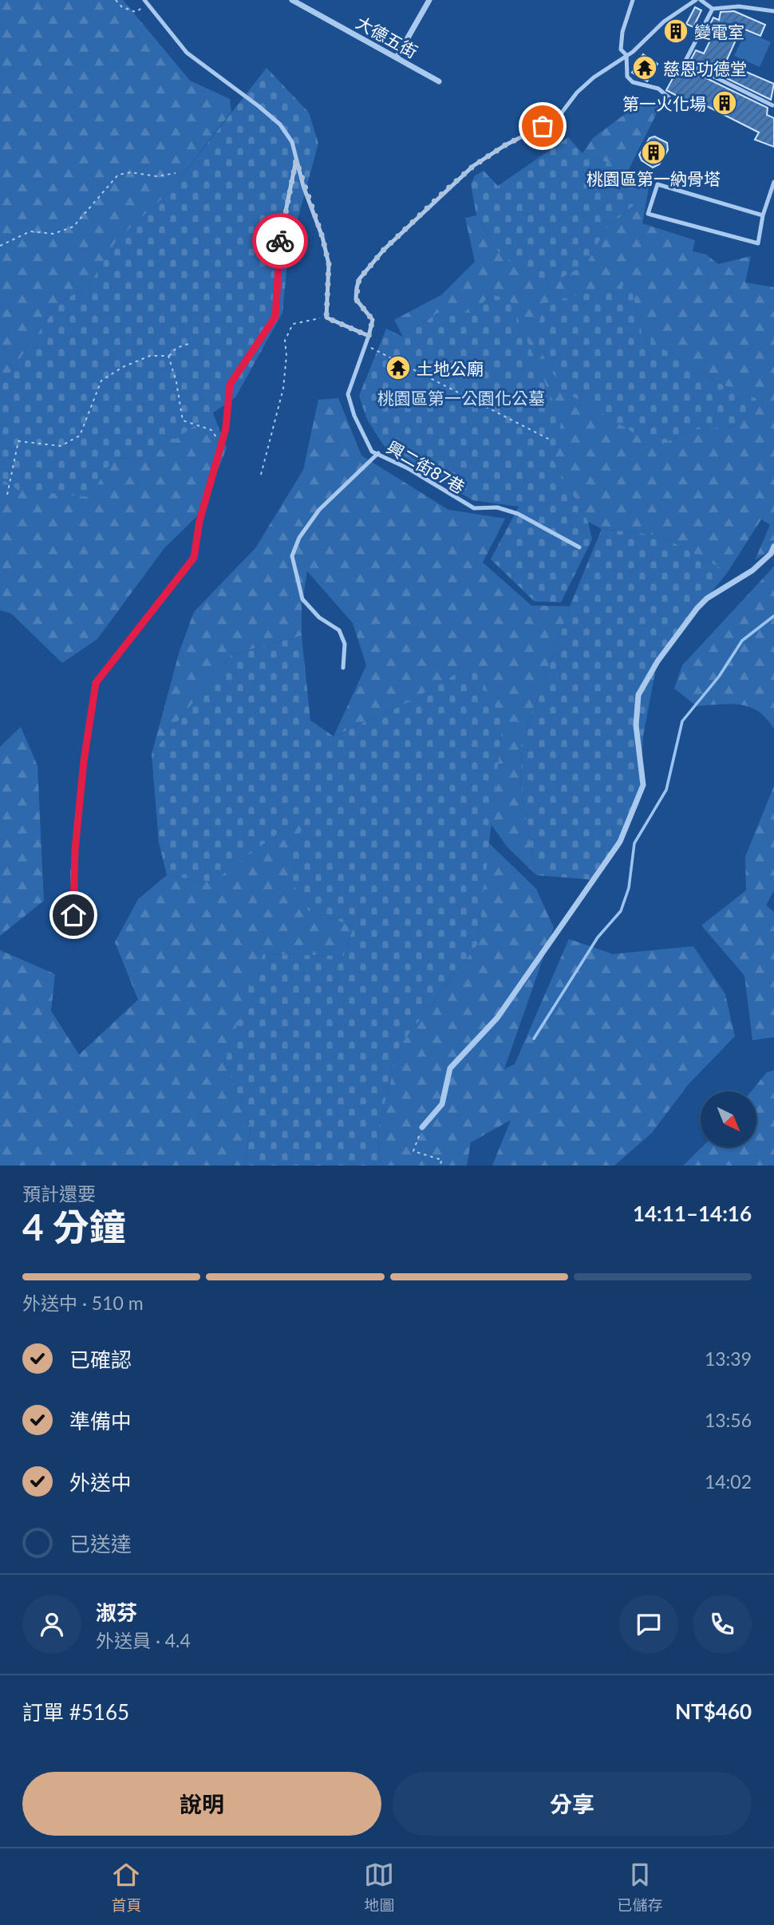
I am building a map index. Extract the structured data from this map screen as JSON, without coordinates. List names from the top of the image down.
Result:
{
  "streets": {
    "street": ["大德五街"],
    "lane": ["興二街87巷"]
  },
  "parks": ["桃園區第一公園化公墓"],
  "places": {
    "building": ["變電室", "第一火化場", "桃園區第一納骨塔"],
    "temple": ["慈恩功德堂", "土地公廟"]
  },
  "north": "bottom right",
  "page": {
    "heading": ["4 分鐘", "預計還要", "14:11–14:16"],
    "panel": [
      "淑芬",
      "外送員 · 4.4",
      "訂單 #5165",
      "NT$460"
    ],
    "bar": "外送中 · 510 m",
    "list": [
      ["已確認", "13:39"],
      ["準備中", "13:56"],
      ["外送中", "14:02"],
      "已送達"
    ],
    "buttons": ["說明", "分享"],
    "tabs": ["首頁", "地圖", "已儲存"]
  }
}
